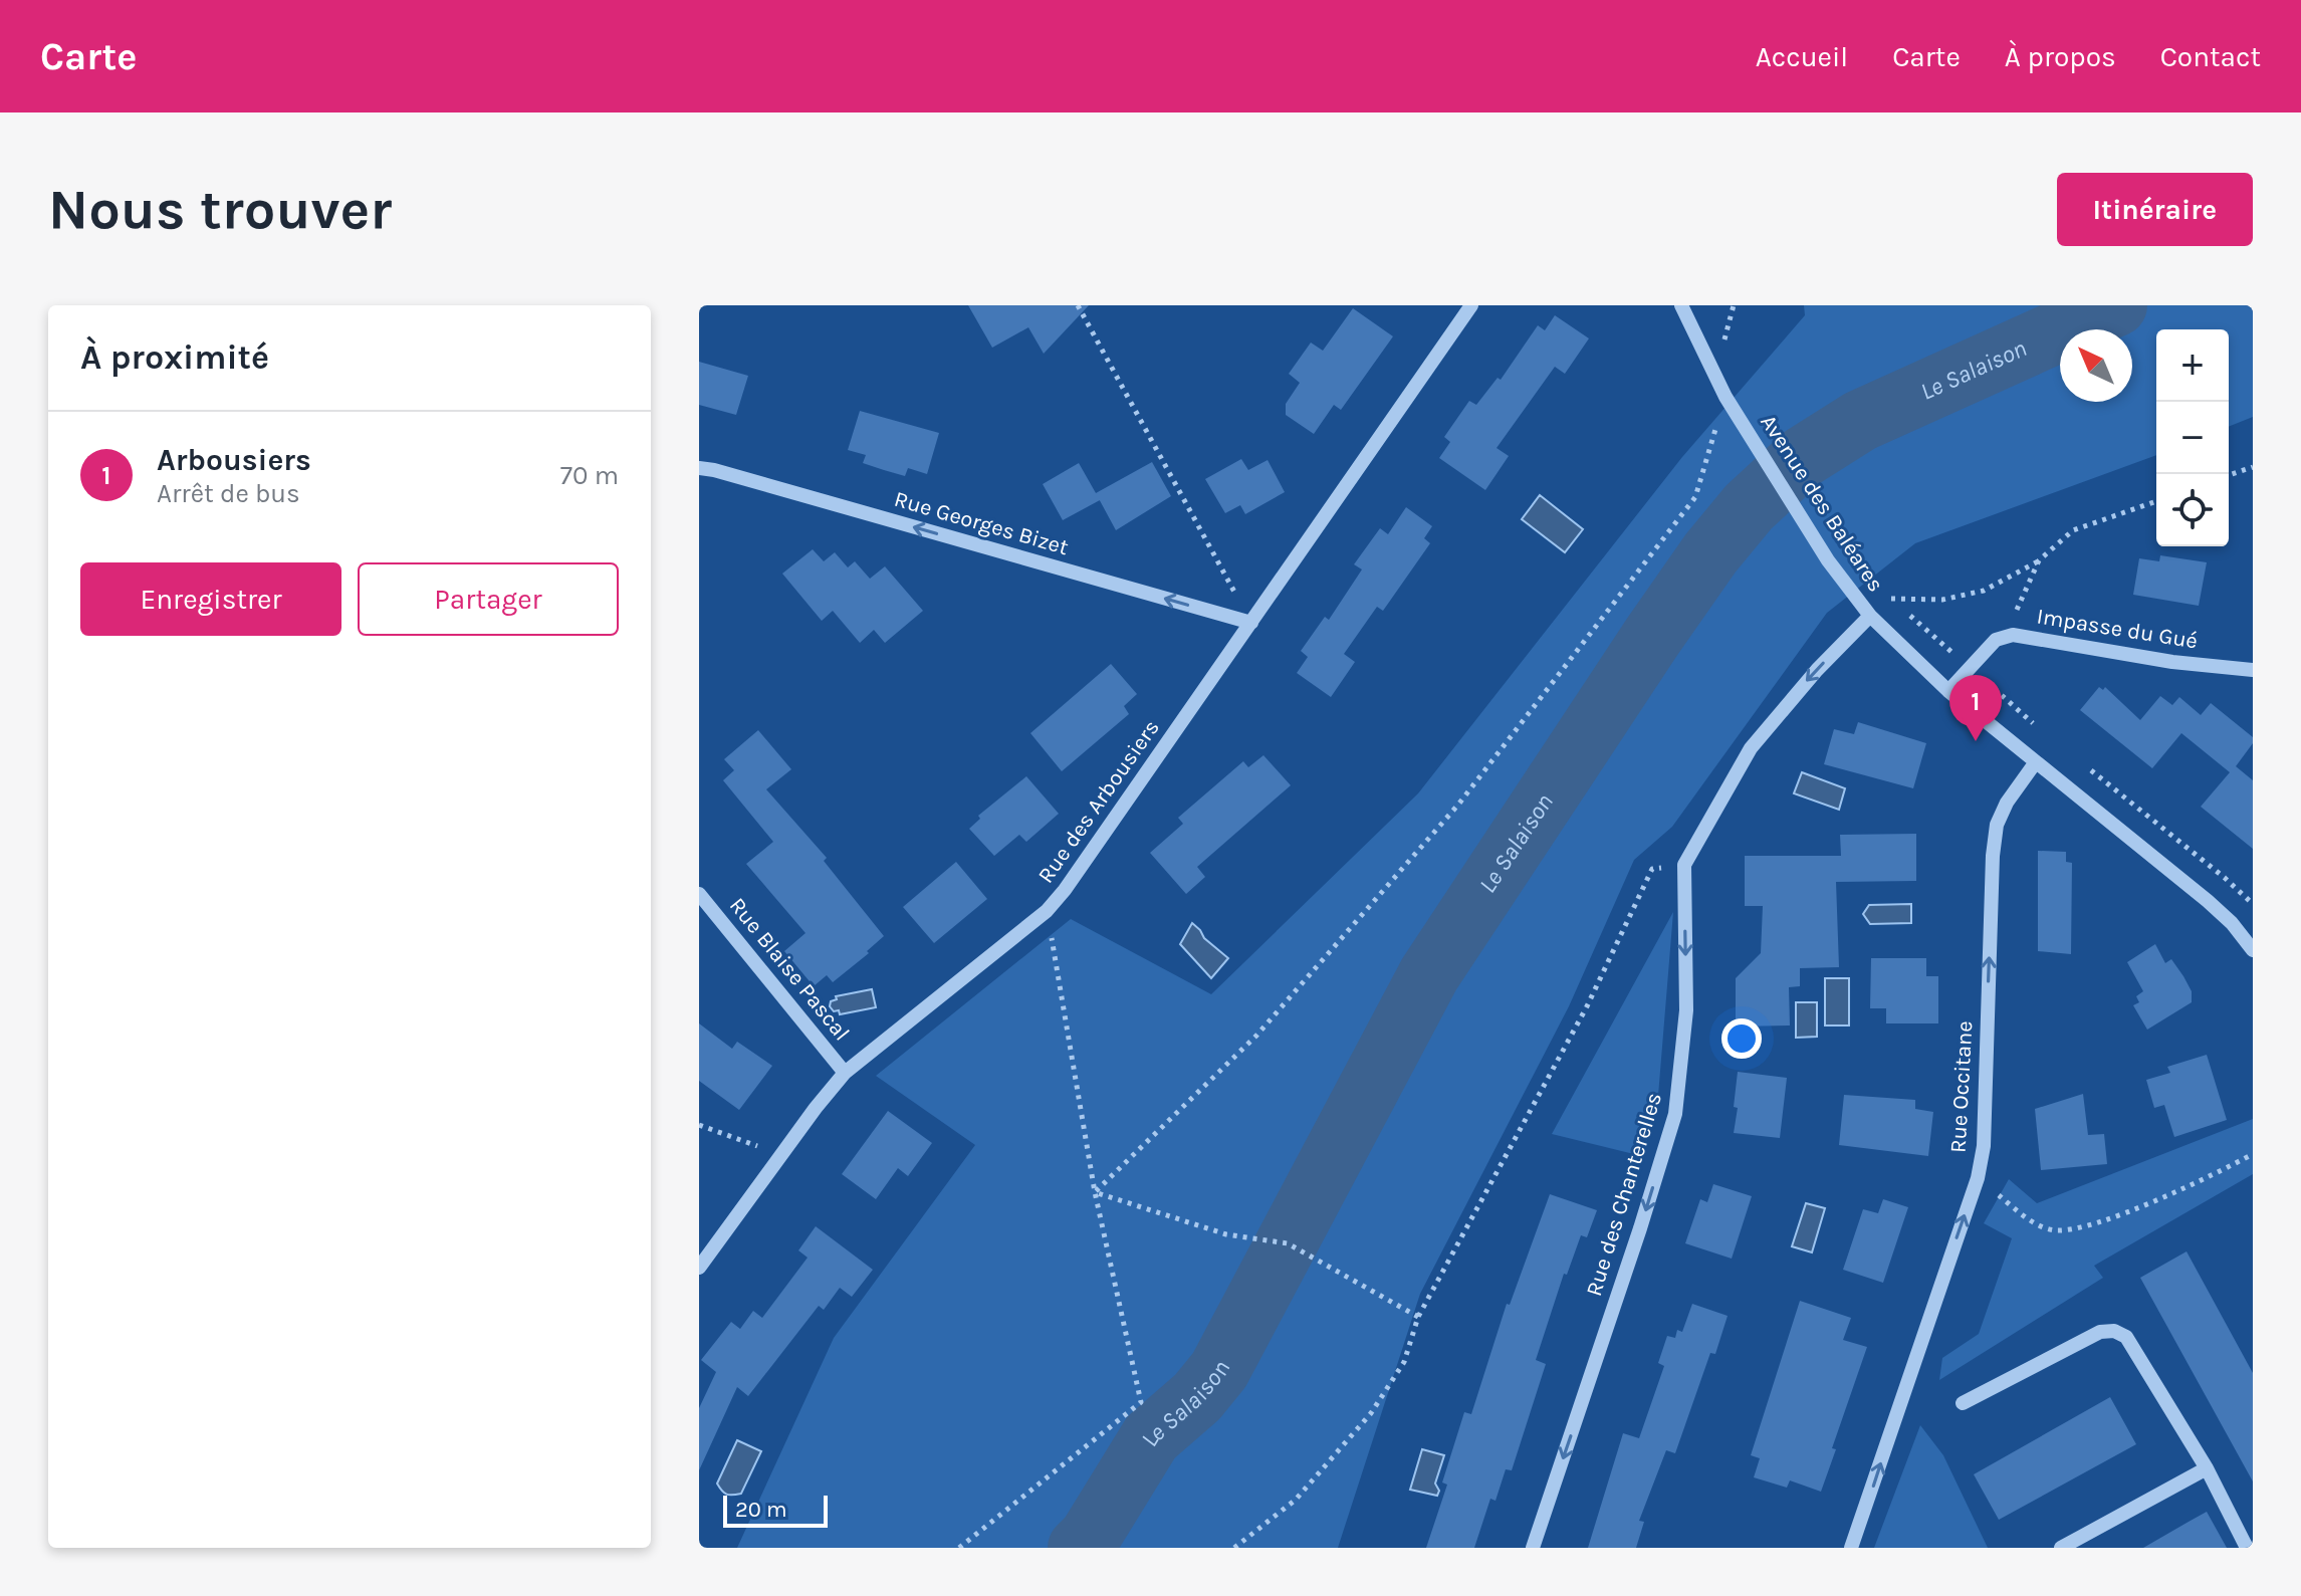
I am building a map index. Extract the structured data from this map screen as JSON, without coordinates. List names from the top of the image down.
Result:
{
  "streets": {
    "street": [
      "Avenue des Baléares",
      "Rue Georges Bizet",
      "Impasse du Gué",
      "Rue des Arbousiers",
      "Rue Blaise Pascal",
      "Rue Occitane",
      "Rue des Chanterelles"
    ]
  },
  "crossings": [
    ["Avenue des Baléares", "Impasse du Gué"],
    ["Avenue des Baléares", "Rue Occitane"],
    ["Rue Georges Bizet", "Rue des Arbousiers"],
    ["Rue des Arbousiers", "Rue Blaise Pascal"]
  ],
  "one_way": ["Rue Georges Bizet", "Rue Occitane", "Rue des Chanterelles"],
  "water": ["Le Salaison"],
  "scale_bar": "20 m",
  "north": "top left",
  "page": {
    "header": "Carte",
    "nav": [
      "Accueil",
      "Carte",
      "À propos",
      "Contact"
    ],
    "buttons": [
      "Itinéraire",
      ["Enregistrer", "Partager"]
    ],
    "title": "Nous trouver",
    "heading": "À proximité",
    "map_buttons": ["+", "−"],
    "list": [
      {
        "mark": "1",
        "name": "Arbousiers",
        "note": "Arrêt de bus",
        "value": "70 m"
      }
    ],
    "pins": "1",
    "scale": "20 m"
  }
}
